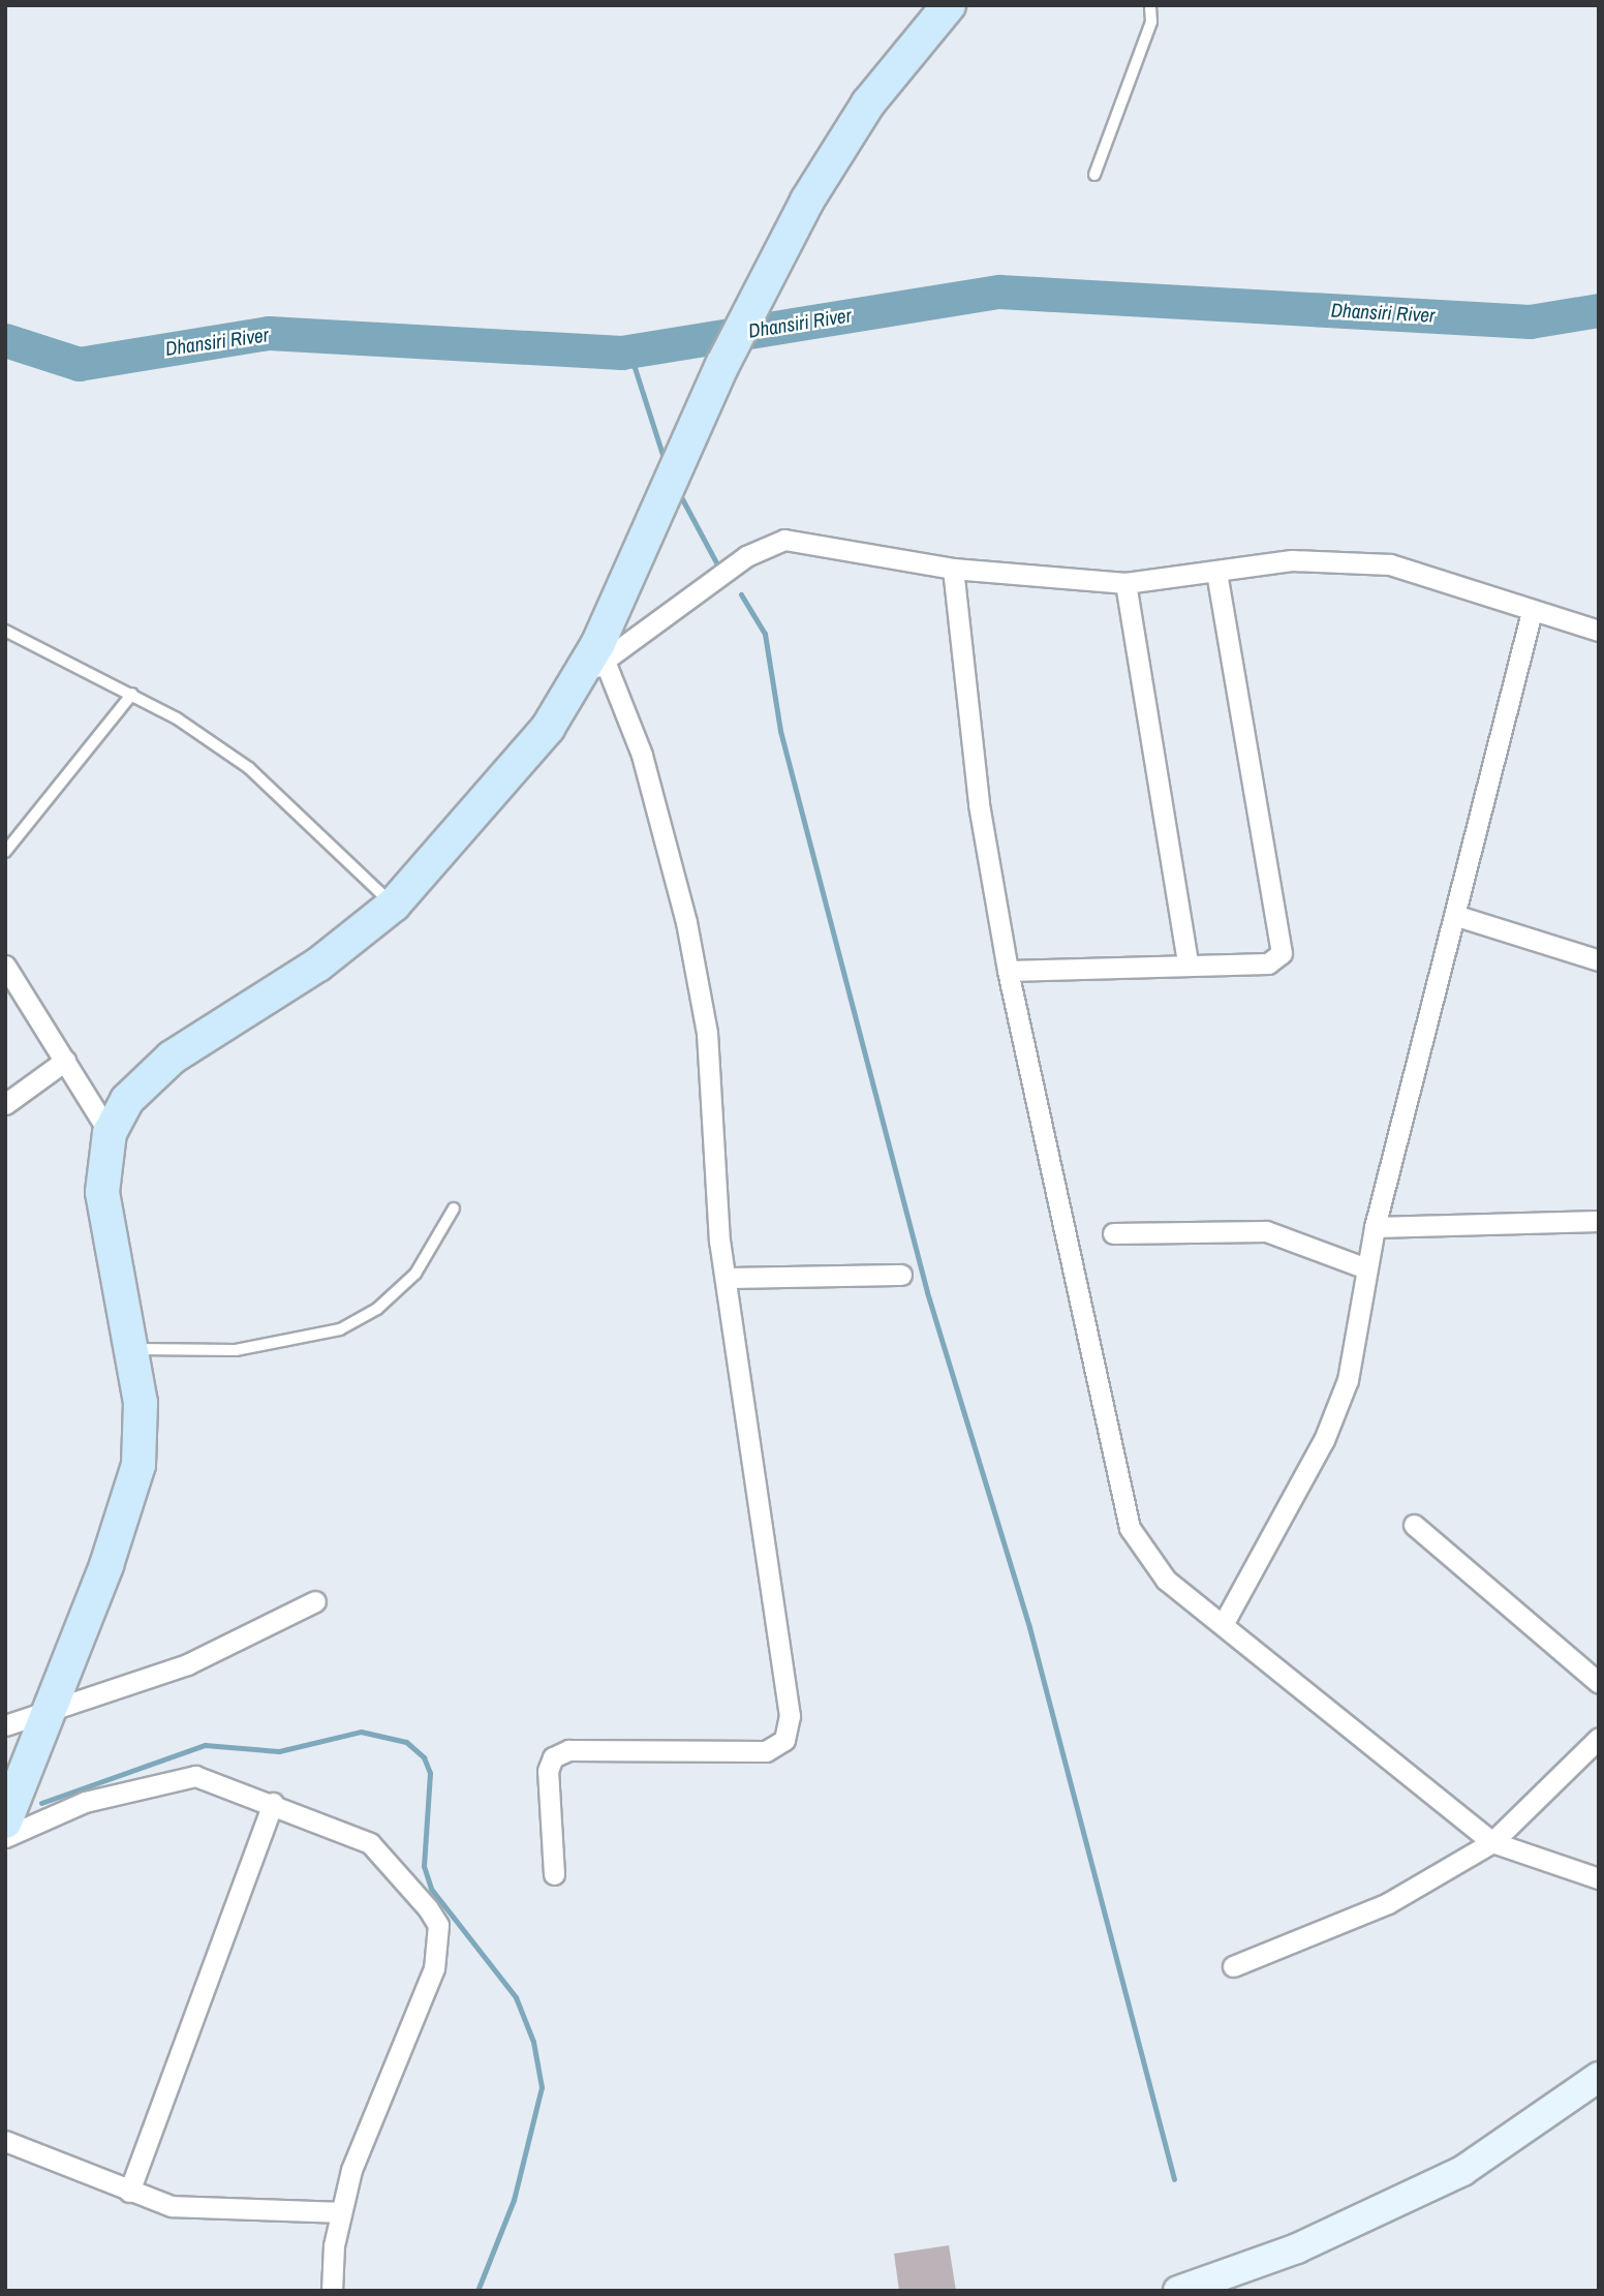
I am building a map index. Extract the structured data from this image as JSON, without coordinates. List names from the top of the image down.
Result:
{
  "water": ["Dhansiri River"]
}
